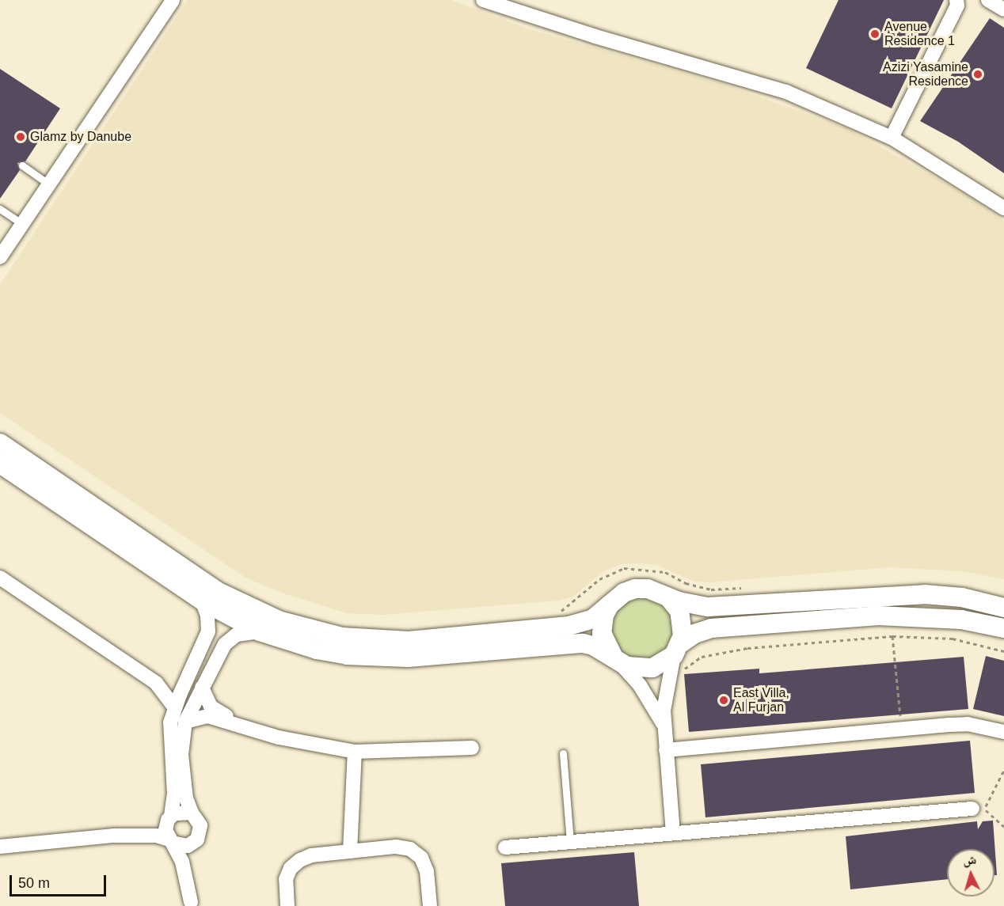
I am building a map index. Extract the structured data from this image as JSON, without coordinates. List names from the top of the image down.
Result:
{
  "places": [
    "Avenue Residence 1",
    "Azizi Yasamine Residence",
    "Glamz by Danube",
    "East Villa, Al Furjan"
  ],
  "scale_bar": "50 m",
  "north": "top"
}
